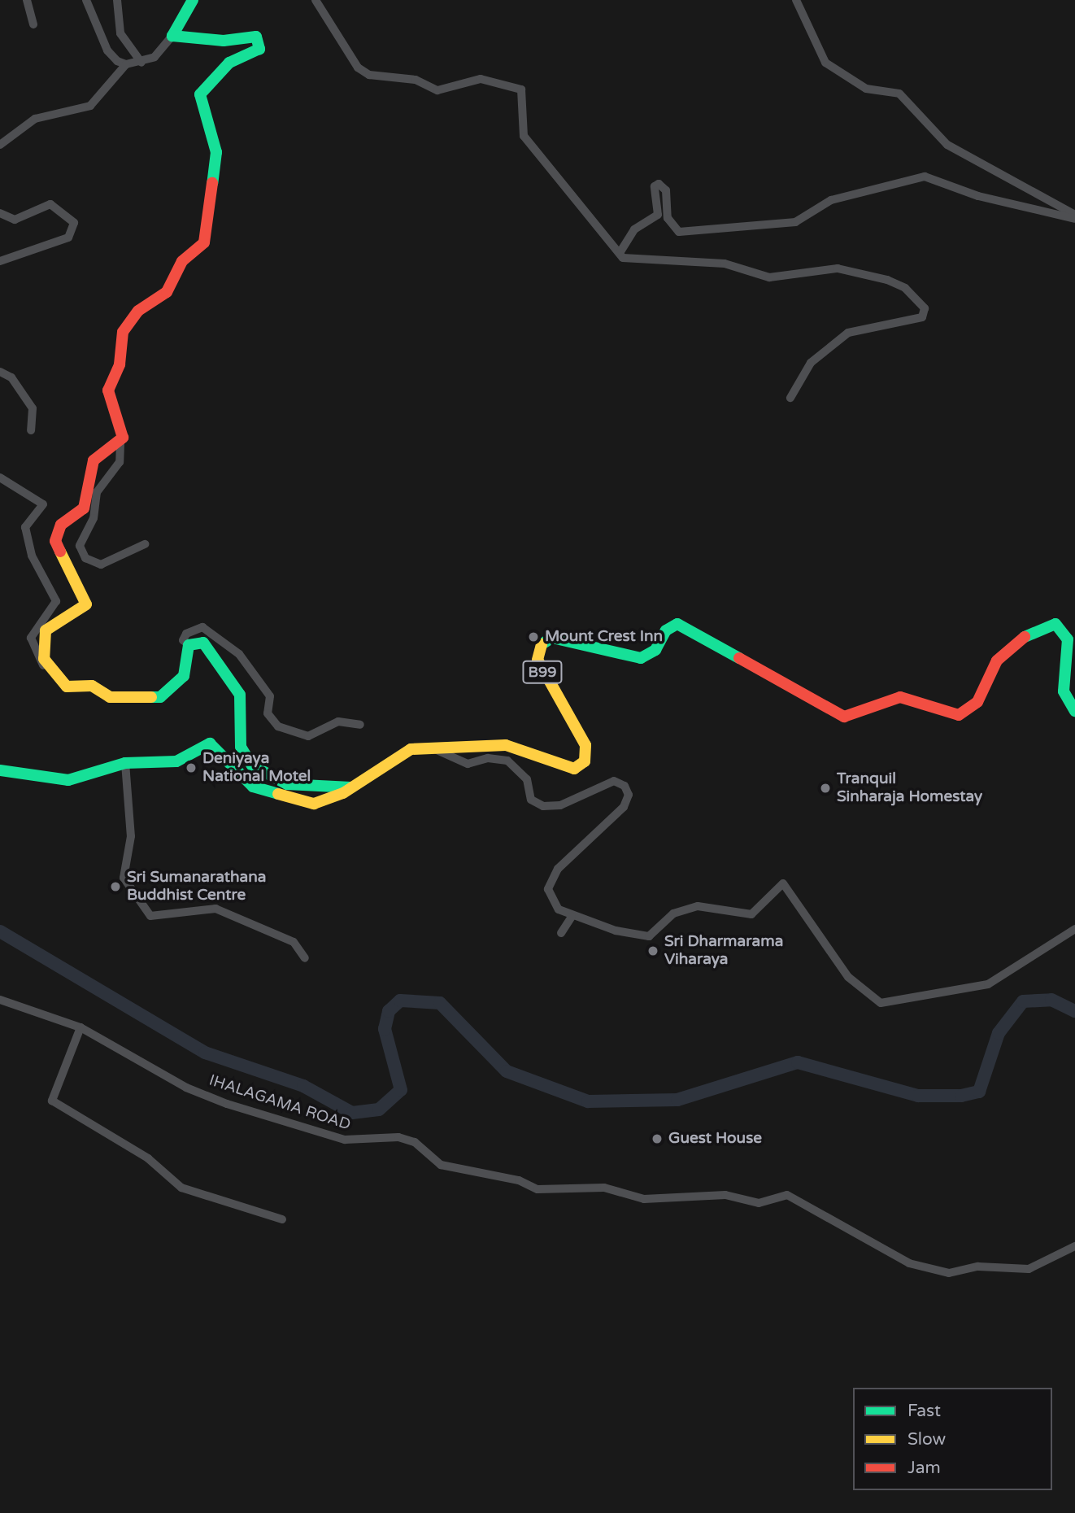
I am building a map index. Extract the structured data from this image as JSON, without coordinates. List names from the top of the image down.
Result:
{
  "streets": {
    "main road": ["B99"],
    "street": ["IHALAGAMA ROAD"]
  },
  "places": [
    "Mount Crest Inn",
    "Deniyaya National Motel",
    "Tranquil Sinharaja Homestay",
    "Sri Sumanarathana Buddhist Centre",
    "Sri Dharmarama Viharaya",
    "Guest House"
  ],
  "legend": ["Fast", "Slow", "Jam"]
}
